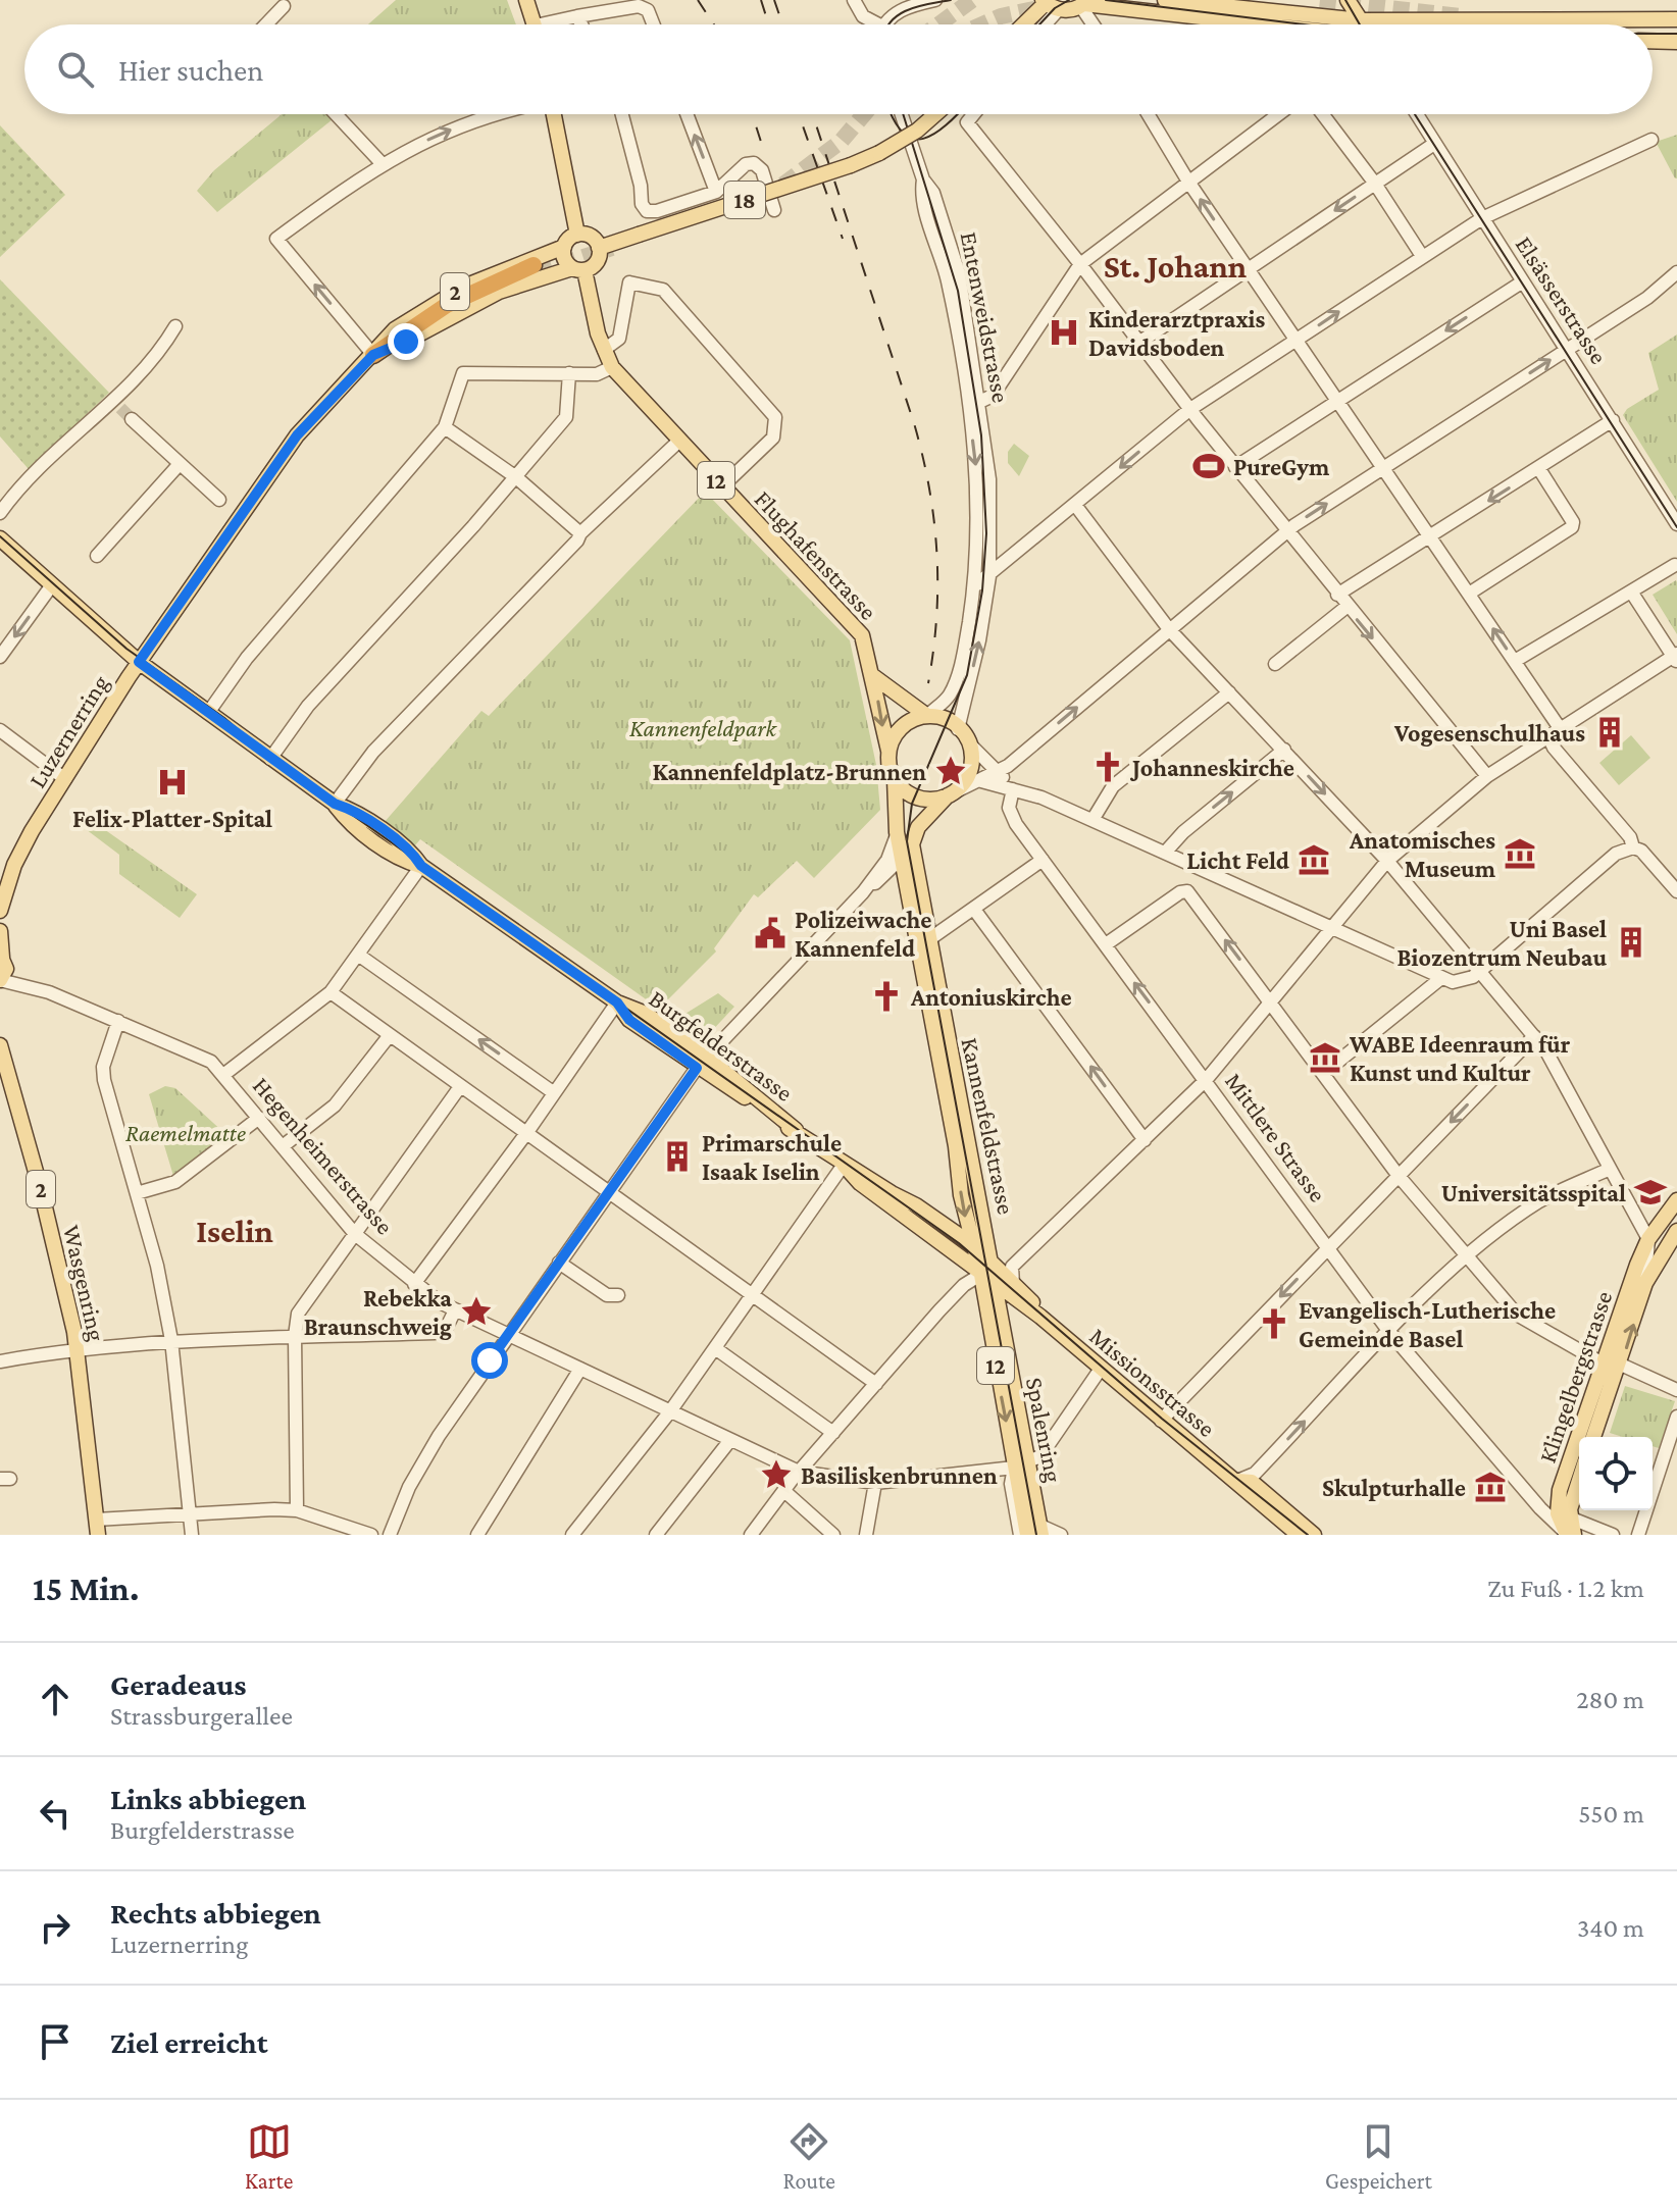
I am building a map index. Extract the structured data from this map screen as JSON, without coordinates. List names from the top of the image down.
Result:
{
  "streets": {
    "main road": [
      "18",
      "2",
      "12",
      "Flughafenstrasse",
      "Luzernerring",
      "Burgfelderstrasse",
      "Kannenfeldstrasse",
      "Wasgenring",
      "Klingelbergstrasse",
      "Missionsstrasse",
      "Spalenring"
    ],
    "street": [
      "Elsässerstrasse",
      "Entenweidstrasse",
      "Mittlere Strasse",
      "Hegenheimerstrasse"
    ]
  },
  "crossings": [
    ["18", "12"],
    ["18", "Flughafenstrasse"],
    ["18", "Luzernerring"],
    ["Entenweidstrasse", "Flughafenstrasse"],
    ["Entenweidstrasse", "Kannenfeldstrasse"],
    ["12", "Flughafenstrasse"],
    ["12", "Luzernerring"],
    ["Flughafenstrasse", "Luzernerring"],
    ["Flughafenstrasse", "Kannenfeldstrasse"],
    ["Luzernerring", "Burgfelderstrasse"],
    ["Burgfelderstrasse", "Kannenfeldstrasse"],
    ["Burgfelderstrasse", "Missionsstrasse"],
    ["Burgfelderstrasse", "Spalenring"],
    ["Kannenfeldstrasse", "Missionsstrasse"],
    ["Kannenfeldstrasse", "Spalenring"],
    ["Mittlere Strasse", "Klingelbergstrasse"],
    ["Hegenheimerstrasse", "Spalenring"],
    ["Missionsstrasse", "Spalenring"]
  ],
  "districts": ["St. Johann", "Iselin"],
  "parks": ["Kannenfeldpark", "Raemelmatte"],
  "places": {
    "hospital": ["Kinderarztpraxis Davidsboden", "Felix-Platter-Spital"],
    "sports": ["PureGym"],
    "building": ["Vogesenschulhaus", "Uni Basel Biozentrum Neubau", "Primarschule Isaak Iselin"],
    "church": ["Johanneskirche", "Antoniuskirche", "Evangelisch-Lutherische Gemeinde Basel"],
    "place": ["Kannenfeldplatz-Brunnen", "Rebekka Braunschweig", "Basiliskenbrunnen"],
    "museum": [
      "Anatomisches Museum",
      "Licht Feld",
      "WABE Ideenraum für Kunst und Kultur",
      "Skulpturhalle"
    ],
    "public building": ["Polizeiwache Kannenfeld"],
    "school or university": ["Universitätsspital"]
  },
  "page": {
    "search": "Hier suchen",
    "heading": ["15 Min.", "Zu Fuß · 1.2 km"],
    "list": [
      ["Geradeaus", "Strassburgerallee", "280 m"],
      ["Links abbiegen", "Burgfelderstrasse", "550 m"],
      ["Rechts abbiegen", "Luzernerring", "340 m"],
      "Ziel erreicht"
    ],
    "nav": ["Karte", "Route", "Gespeichert"]
  }
}
